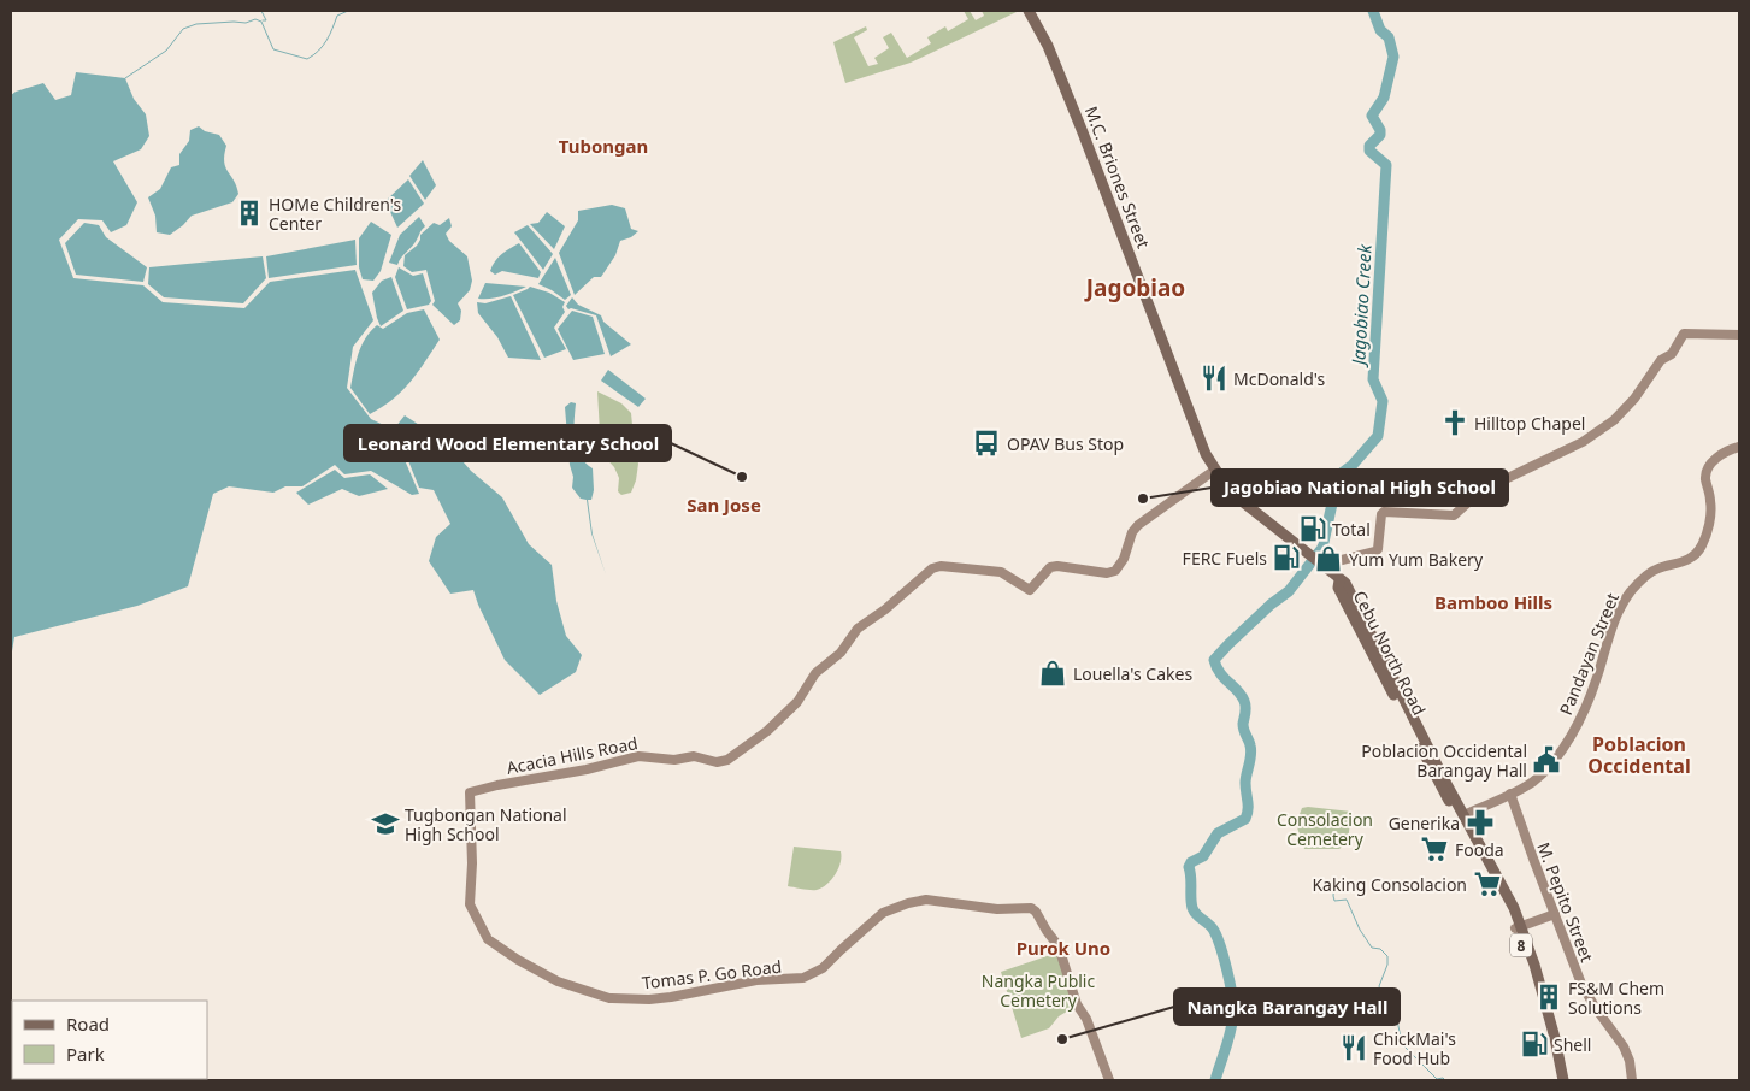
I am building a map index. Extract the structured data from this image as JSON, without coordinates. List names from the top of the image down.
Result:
{
  "streets": {
    "main road": ["M.C. Briones Street", "Cebu North Road", "8"],
    "street": [
      "Pandayan Street",
      "Acacia Hills Road",
      "M. Pepito Street",
      "Tomas P. Go Road"
    ]
  },
  "crossings": [
    ["M.C. Briones Street", "Cebu North Road"],
    ["M.C. Briones Street", "Acacia Hills Road"],
    ["Cebu North Road", "Pandayan Street"],
    ["Pandayan Street", "M. Pepito Street"],
    ["Acacia Hills Road", "Tomas P. Go Road"]
  ],
  "districts": [
    "Tubongan",
    "Jagobiao",
    "San Jose",
    "Bamboo Hills",
    "Poblacion Occidental",
    "Purok Uno"
  ],
  "water": ["Jagobiao Creek"],
  "parks": ["Consolacion Cemetery", "Nangka Public Cemetery"],
  "places": {
    "building": ["HOMe Children's Center", "FS&M Chem Solutions"],
    "restaurant": ["McDonald's", "ChickMai's Food Hub"],
    "church": ["Hilltop Chapel"],
    "bus stop": ["OPAV Bus Stop"],
    "other": ["Leonard Wood Elementary School", "Jagobiao National High School", "Nangka Barangay Hall"],
    "fuel station": ["Total", "FERC Fuels", "Shell"],
    "shop": ["Yum Yum Bakery", "Louella's Cakes"],
    "public building": ["Poblacion Occidental Barangay Hall"],
    "pharmacy": ["Generika"],
    "school or university": ["Tugbongan National High School"],
    "supermarket": ["Fooda", "Kaking Consolacion"]
  },
  "legend": ["Road", "Park"]
}
